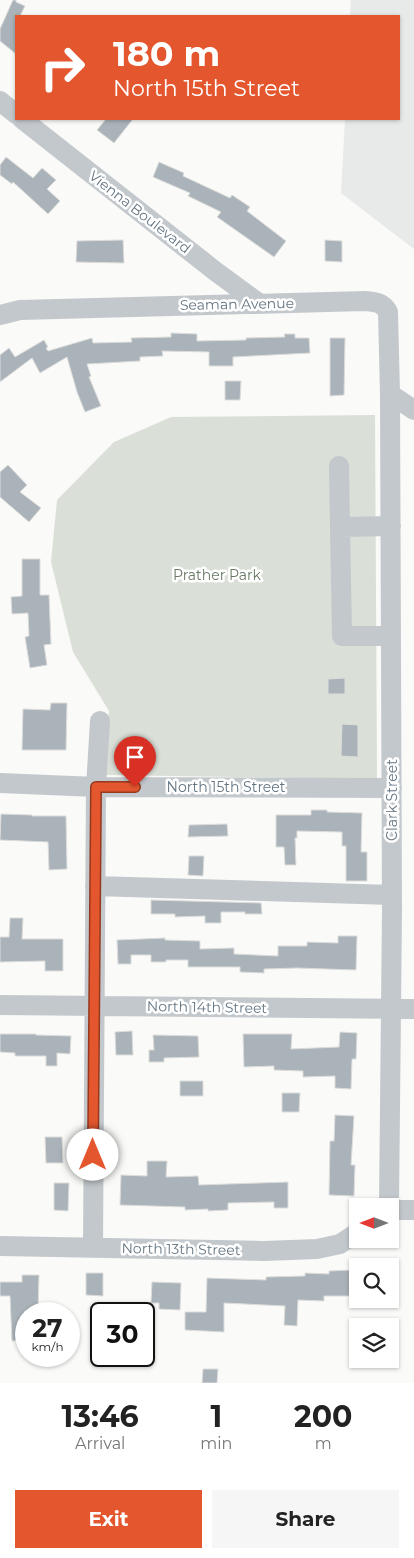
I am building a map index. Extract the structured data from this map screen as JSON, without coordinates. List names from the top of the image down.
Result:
{
  "streets": {
    "street": [
      "Vienna Boulevard",
      "Seaman Avenue",
      "North 15th Street",
      "Clark Street",
      "North 14th Street",
      "North 13th Street"
    ]
  },
  "crossings": [
    ["Vienna Boulevard", "Seaman Avenue"],
    ["Seaman Avenue", "Clark Street"],
    ["North 15th Street", "Clark Street"],
    ["Clark Street", "North 14th Street"]
  ],
  "parks": ["Prather Park"],
  "north": "left",
  "page": {
    "turn": ["180 m", "North 15th Street"],
    "speed": "27 km/h",
    "limit": "30",
    "eta": [
      "13:46",
      "Arrival",
      "1",
      "min",
      "200",
      "m"
    ],
    "buttons": ["Exit", "Share"]
  }
}
